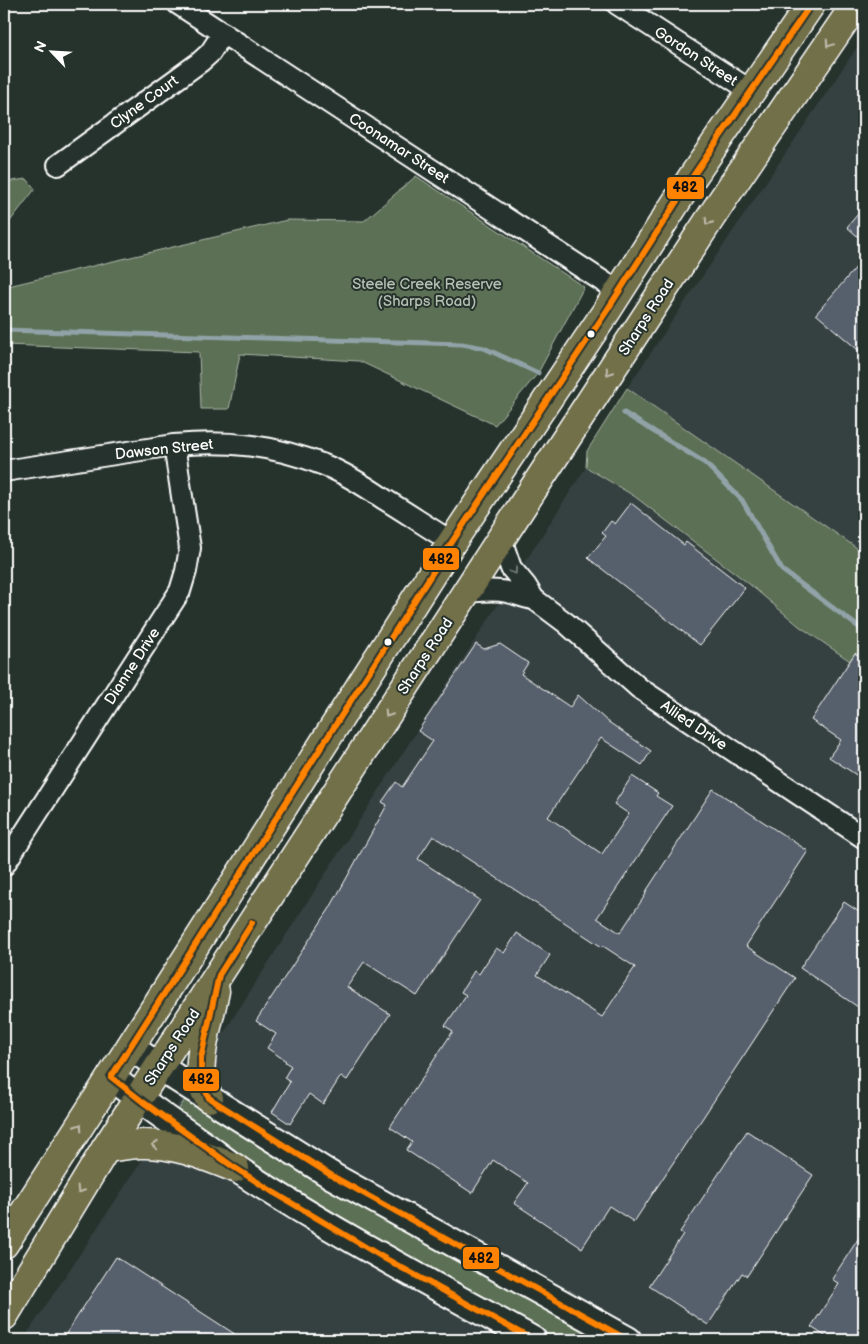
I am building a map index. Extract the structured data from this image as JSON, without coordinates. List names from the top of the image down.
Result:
{
  "streets": {
    "main road": ["Sharps Road"],
    "street": [
      "Gordon Street",
      "Clyne Court",
      "Coonamar Street",
      "Dawson Street",
      "Dianne Drive",
      "Allied Drive"
    ]
  },
  "crossings": [
    ["Clyne Court", "Coonamar Street"],
    ["Sharps Road", "Allied Drive"],
    ["Dawson Street", "Dianne Drive"]
  ],
  "parks": ["Steele Creek Reserve (Sharps Road)"],
  "lines": ["transit line 482"],
  "north": "top left"
}
